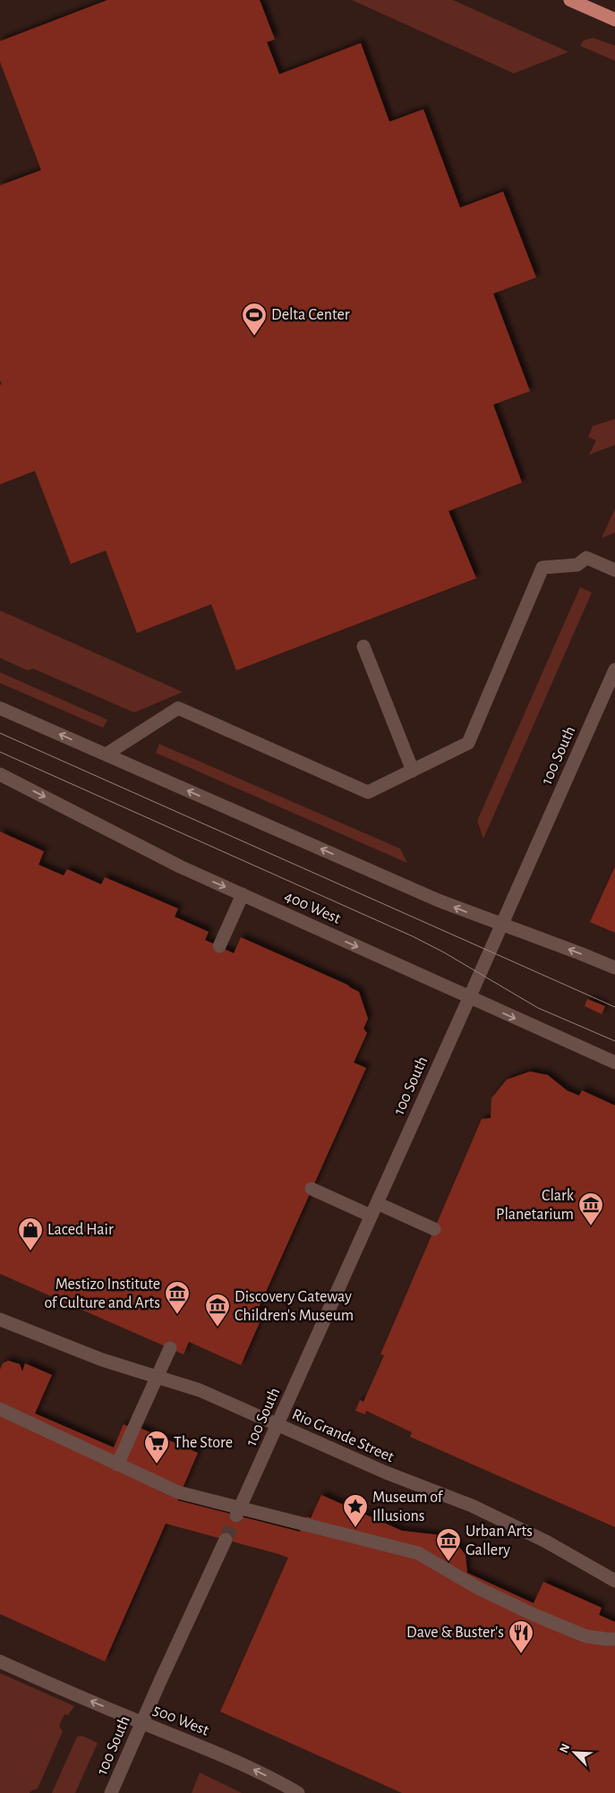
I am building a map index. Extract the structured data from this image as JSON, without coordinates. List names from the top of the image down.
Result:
{
  "streets": {
    "street": [
      "100 South",
      "400 West",
      "Rio Grande Street",
      "500 West"
    ]
  },
  "crossings": [
    ["100 South", "400 West"],
    ["100 South", "Rio Grande Street"],
    ["100 South", "500 West"]
  ],
  "one_way": ["500 West"],
  "places": {
    "sports": ["Delta Center"],
    "museum": [
      "Clark Planetarium",
      "Mestizo Institute of Culture and Arts",
      "Discovery Gateway Children's Museum",
      "Urban Arts Gallery"
    ],
    "shop": ["Laced Hair"],
    "supermarket": ["The Store"],
    "place": ["Museum of Illusions"],
    "restaurant": ["Dave & Buster's"]
  },
  "north": "top left"
}
